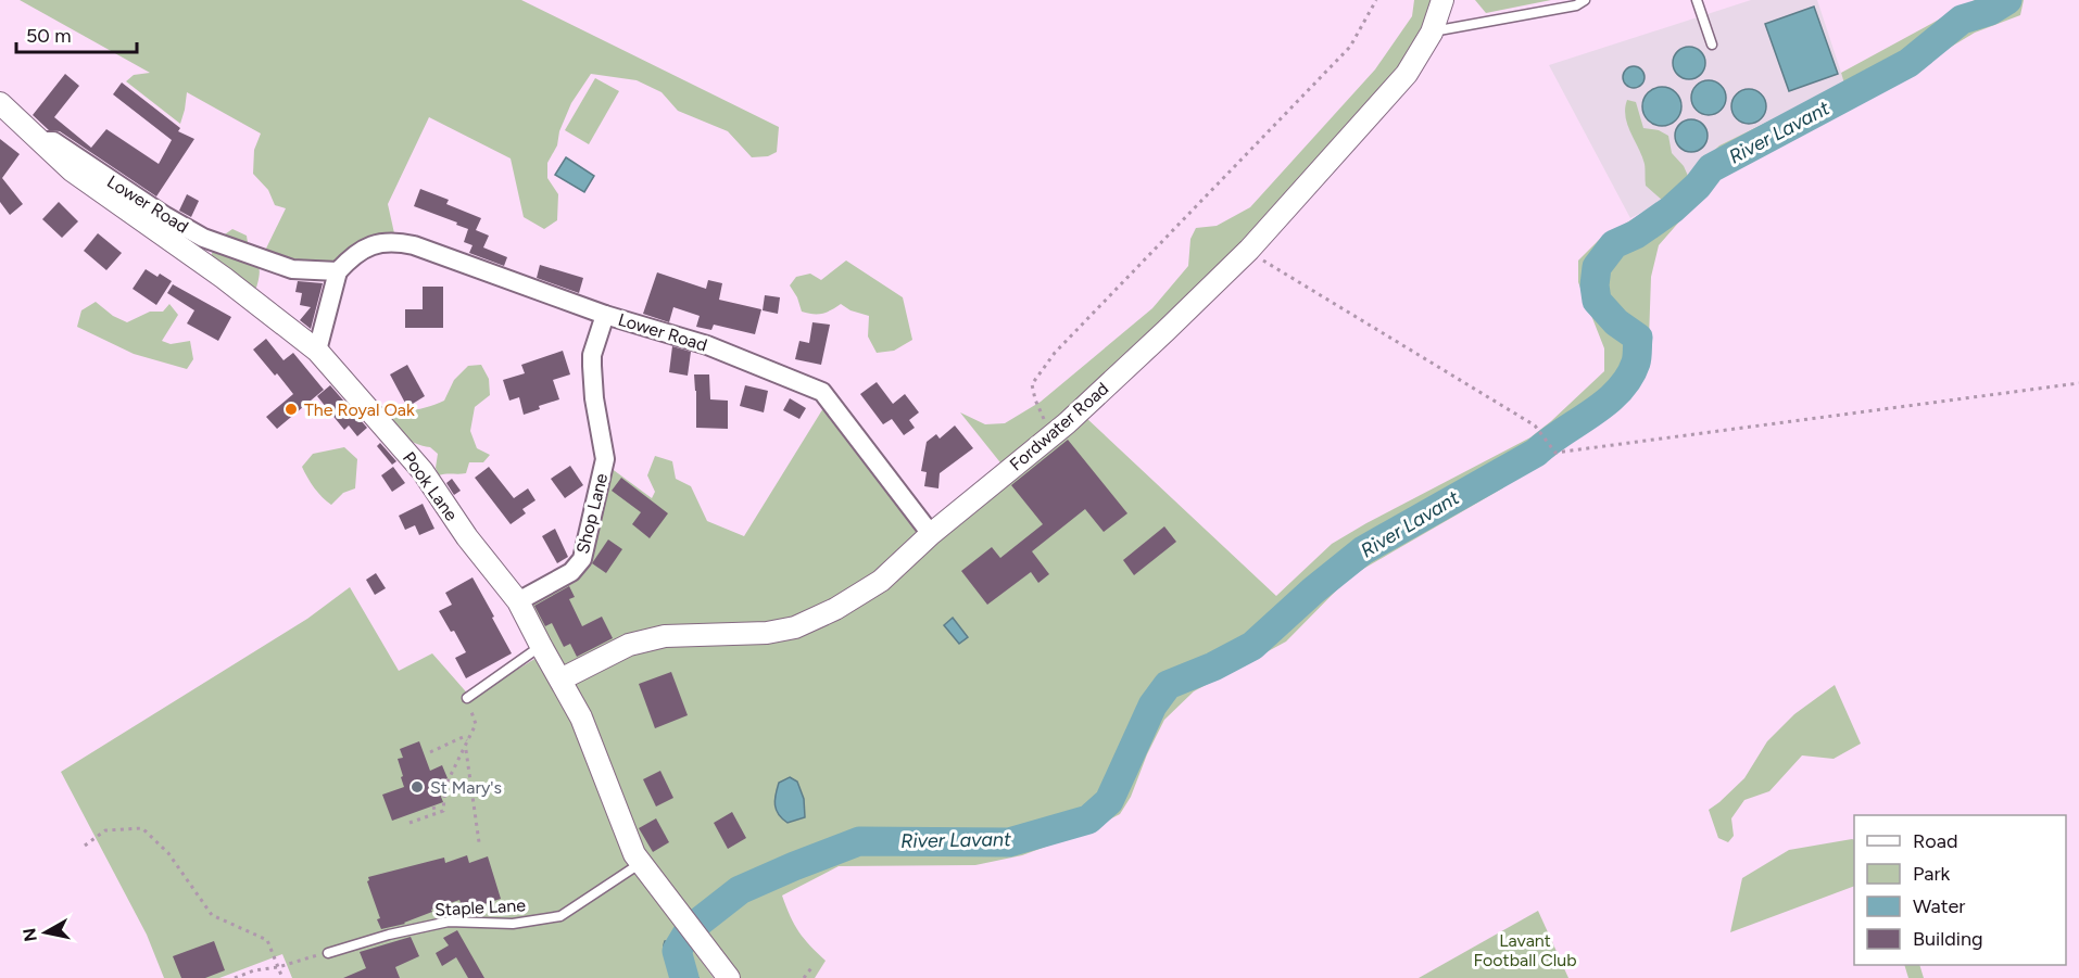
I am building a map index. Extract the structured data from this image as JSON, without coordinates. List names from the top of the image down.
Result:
{
  "streets": {
    "street": [
      "Lower Road",
      "Fordwater Road",
      "Pook Lane",
      "Shop Lane"
    ],
    "lane": ["Staple Lane"]
  },
  "crossings": [
    ["Lower Road", "Fordwater Road"],
    ["Lower Road", "Pook Lane"],
    ["Lower Road", "Shop Lane"],
    ["Fordwater Road", "Pook Lane"],
    ["Pook Lane", "Shop Lane"],
    ["Pook Lane", "Staple Lane"]
  ],
  "water": ["River Lavant"],
  "parks": ["Lavant Football Club"],
  "places": ["The Royal Oak", "St Mary's"],
  "legend": [
    "Road",
    "Park",
    "Water",
    "Building"
  ],
  "scale_bar": "50 m",
  "north": "left"
}
